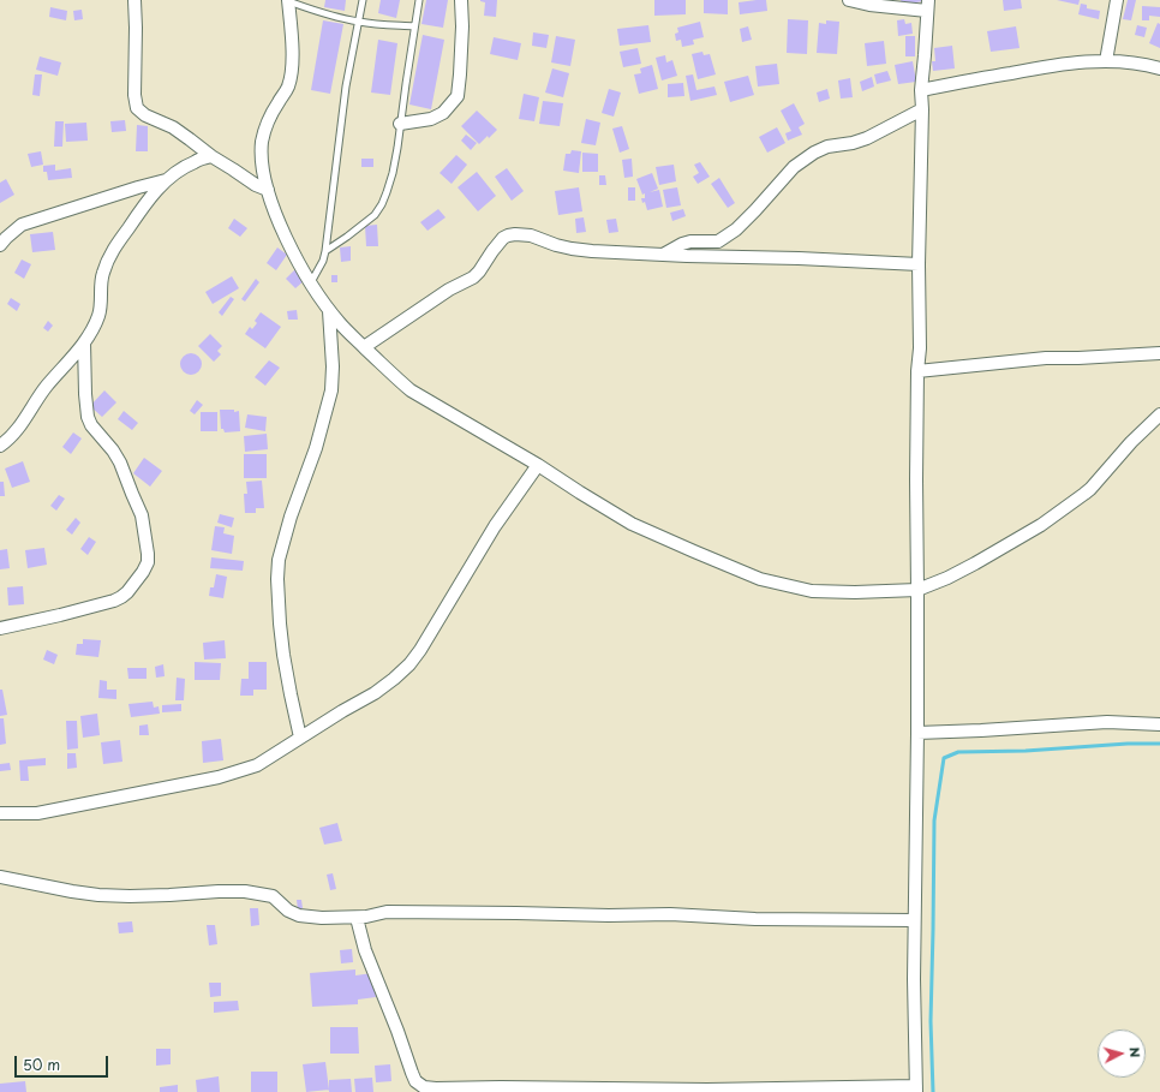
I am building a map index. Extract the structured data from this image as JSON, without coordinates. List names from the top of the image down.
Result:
{
  "scale_bar": "50 m",
  "north": "right"
}
